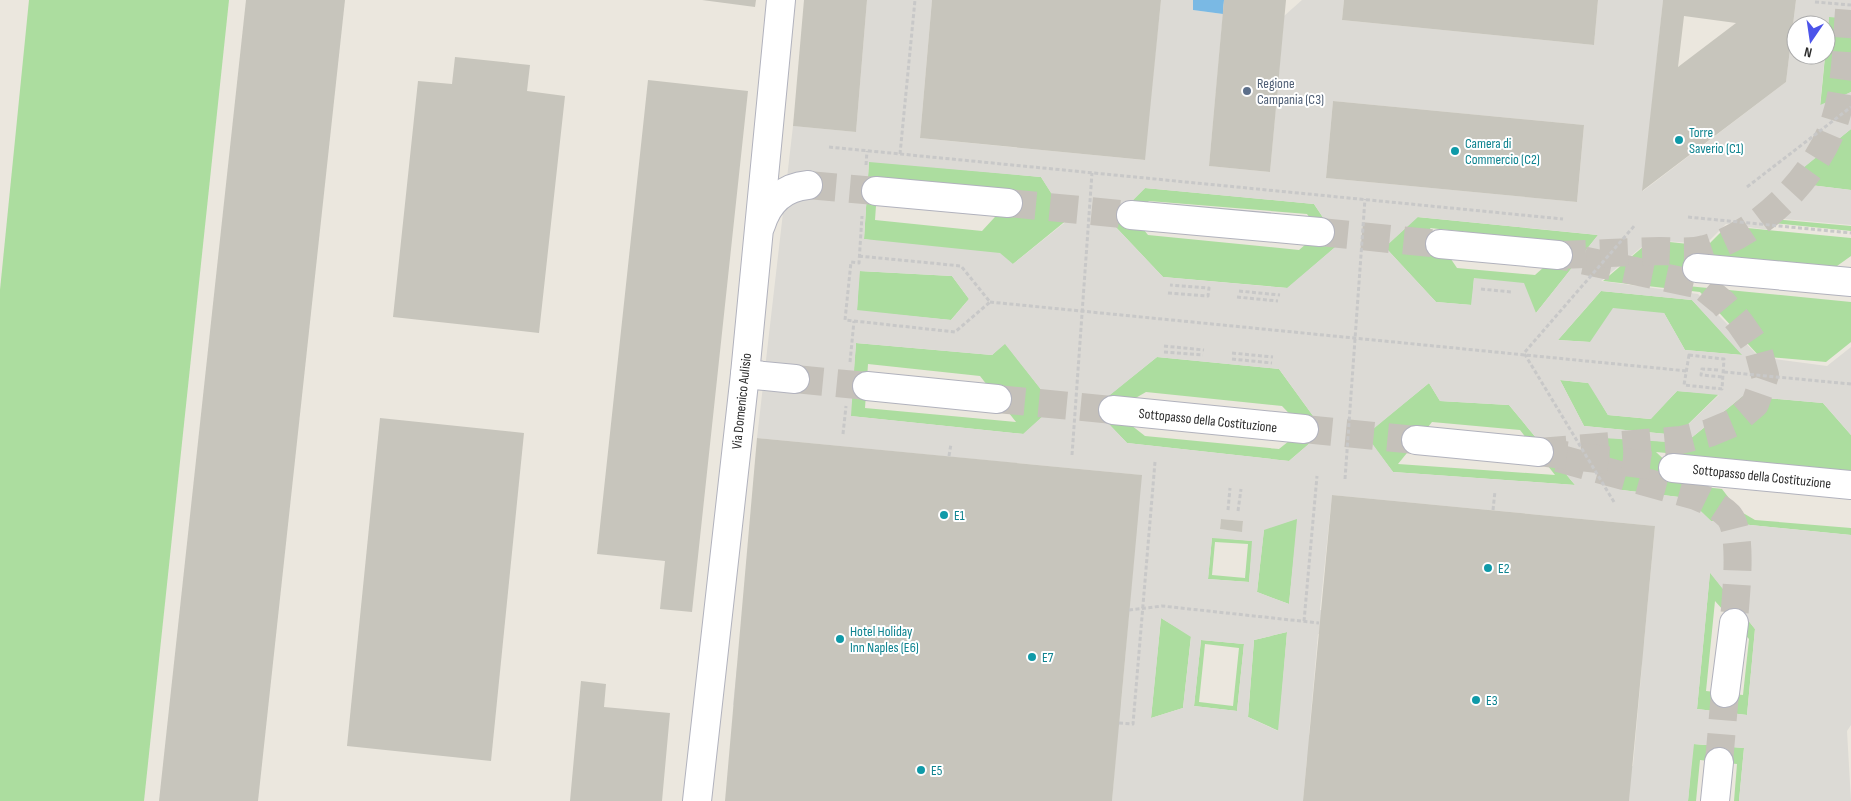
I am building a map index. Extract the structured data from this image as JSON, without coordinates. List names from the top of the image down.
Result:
{
  "streets": {
    "main road": ["Via Domenico Aulisio", "Sottopasso della Costituzione"]
  },
  "places": [
    "Regione Campania (C3)",
    "Torre Saverio (C1)",
    "Camera di Commercio (C2)",
    "E1",
    "E2",
    "Hotel Holiday Inn Naples (E6)",
    "E7",
    "E3",
    "E5"
  ],
  "north": "bottom"
}
